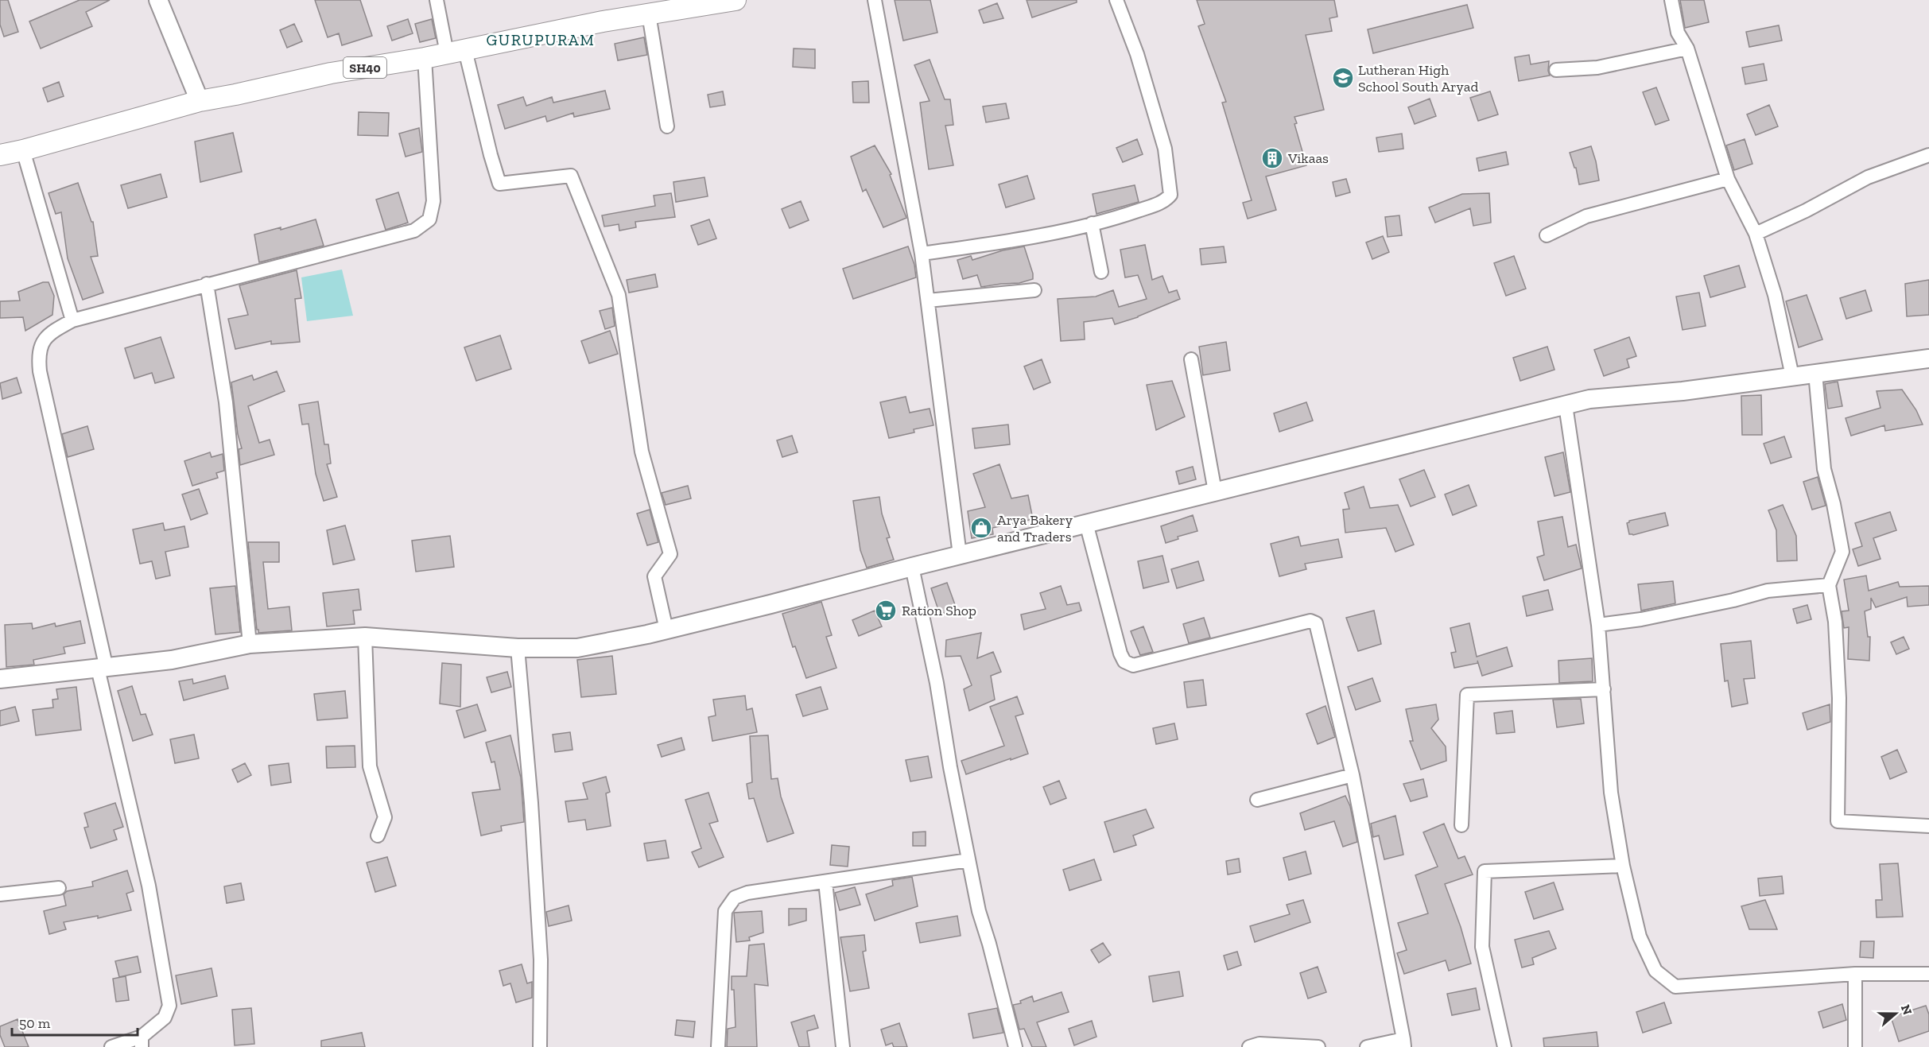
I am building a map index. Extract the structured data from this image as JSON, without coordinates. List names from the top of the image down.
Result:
{
  "streets": {
    "main road": ["SH40"]
  },
  "districts": ["GURUPURAM"],
  "places": {
    "school or university": ["Lutheran High School South Aryad"],
    "building": ["Vikaas"],
    "shop": ["Arya Bakery and Traders"],
    "supermarket": ["Ration Shop"]
  },
  "scale_bar": "50 m",
  "north": "right"
}
